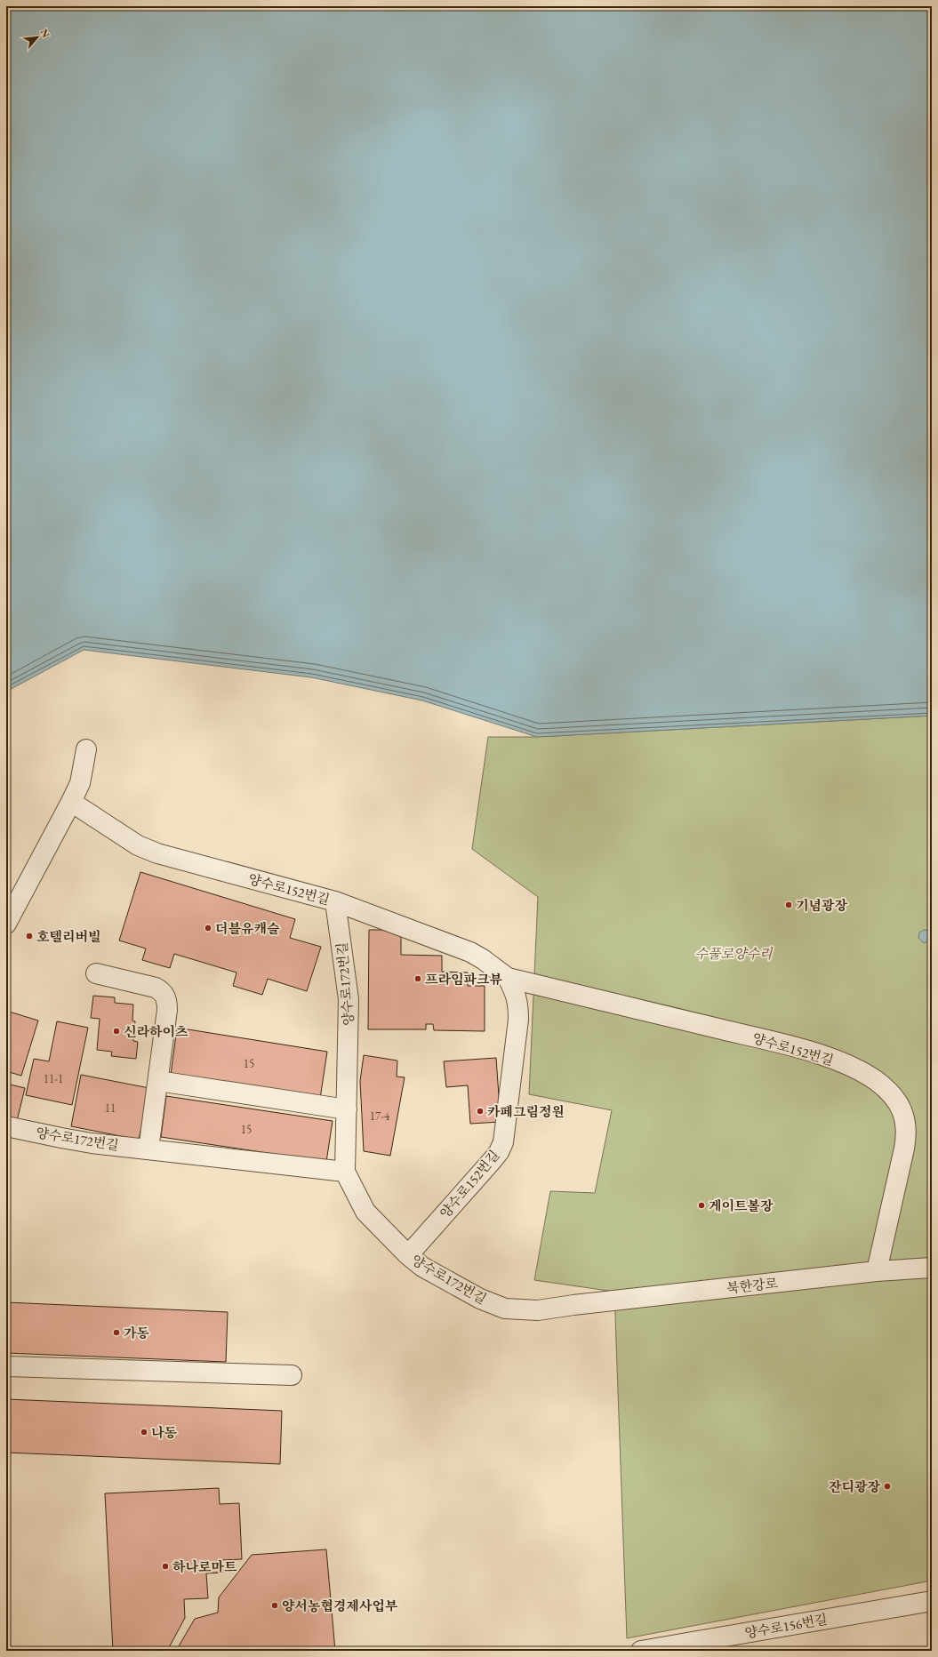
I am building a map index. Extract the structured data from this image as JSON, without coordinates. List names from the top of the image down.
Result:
{
  "streets": {
    "street": [
      "양수로152번길",
      "양수로172번길",
      "북한강로",
      "양수로156번길"
    ]
  },
  "crossings": [
    ["양수로152번길", "양수로172번길"],
    ["양수로152번길", "북한강로"],
    ["양수로172번길", "북한강로"]
  ],
  "parks": ["수풀로양수리"],
  "places": [
    "기념광장",
    "더블유캐슬",
    "호텔리버빌",
    "프라임파크뷰",
    "신라하이츠",
    "카페그림정원",
    "게이트볼장",
    "가동",
    "나동",
    "잔디광장",
    "하나로마트",
    "양서농협경제사업부"
  ],
  "house_numbers": [
    "15",
    "11-1",
    "11",
    "17-4",
    "15"
  ],
  "north": "top right"
}
